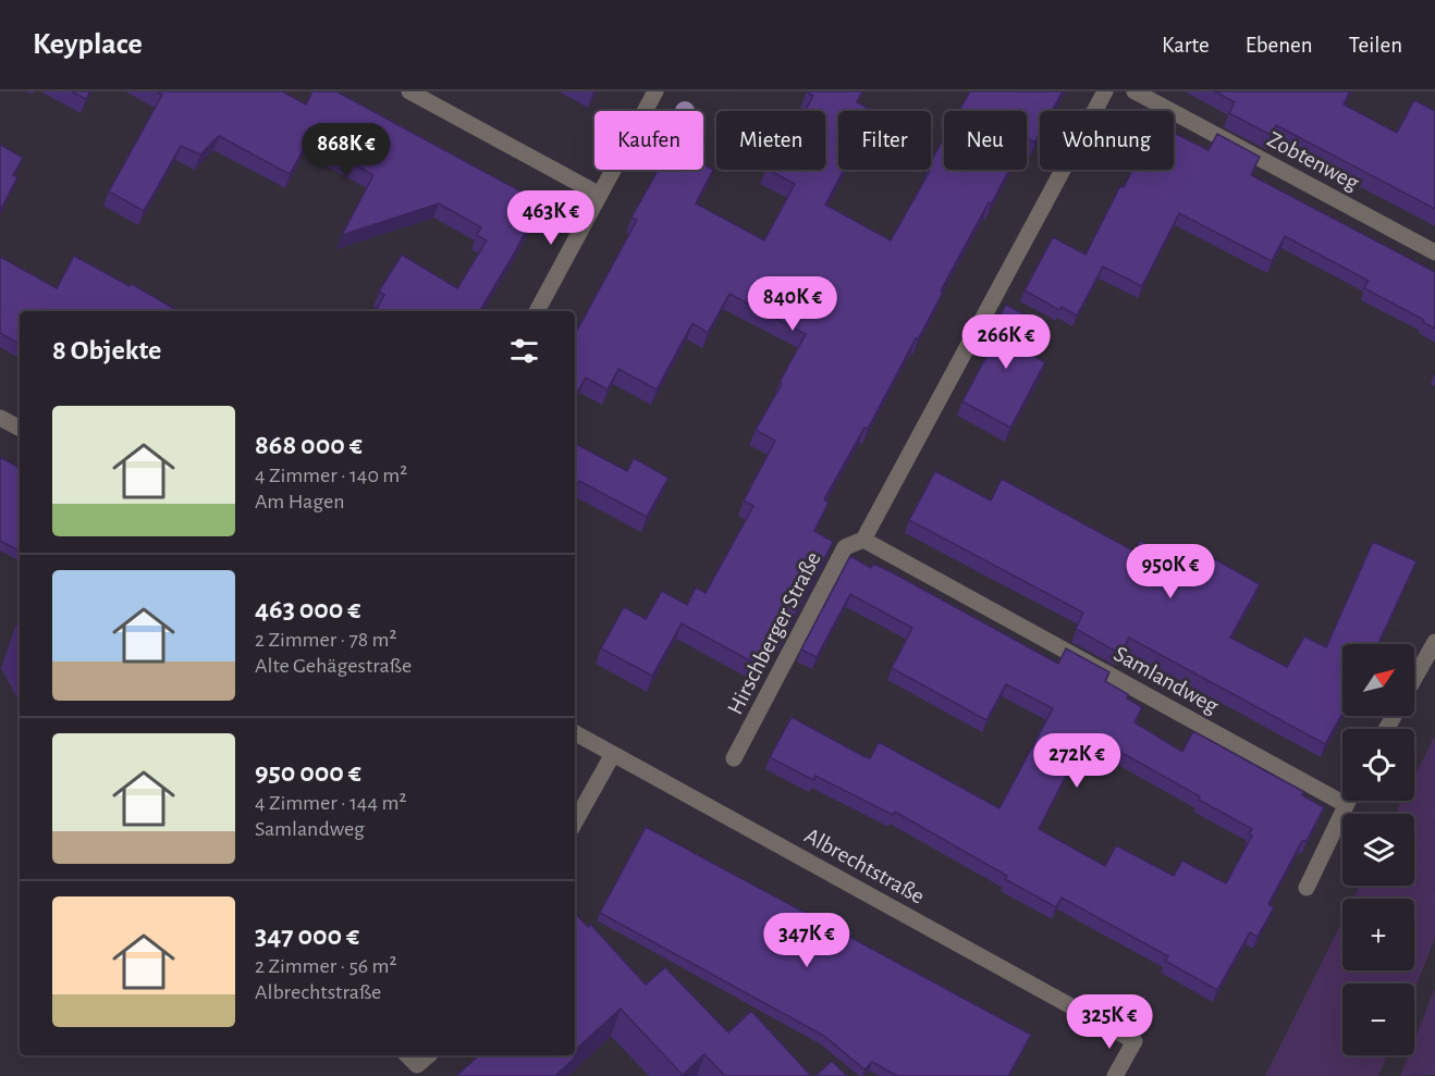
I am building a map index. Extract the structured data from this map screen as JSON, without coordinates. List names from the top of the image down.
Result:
{
  "streets": {
    "street": [
      "Zobtenweg",
      "Hirschberger Straße",
      "Samlandweg",
      "Albrechtstraße"
    ]
  },
  "crossings": [
    ["Hirschberger Straße", "Samlandweg"]
  ],
  "north": "top right",
  "page": {
    "header": "Keyplace",
    "nav": ["Karte", "Ebenen", "Teilen"],
    "chip": [
      "Kaufen",
      "Mieten",
      "Filter",
      "Neu",
      "Wohnung"
    ],
    "price": [
      "868K €",
      "463K €",
      "840K €",
      "266K €",
      "950K €",
      "272K €",
      "347K €",
      "325K €"
    ],
    "heading": "8 Objekte",
    "list": [
      {
        "name": "868 000 €",
        "note": "4 Zimmer · 140 m² · Am Hagen"
      },
      {
        "name": "463 000 €",
        "note": "2 Zimmer · 78 m² · Alte Gehägestraße"
      },
      {
        "name": "950 000 €",
        "note": "4 Zimmer · 144 m² · Samlandweg"
      },
      {
        "name": "347 000 €",
        "note": "2 Zimmer · 56 m² · Albrechtstraße"
      }
    ],
    "map_buttons": ["+", "−"]
  }
}
